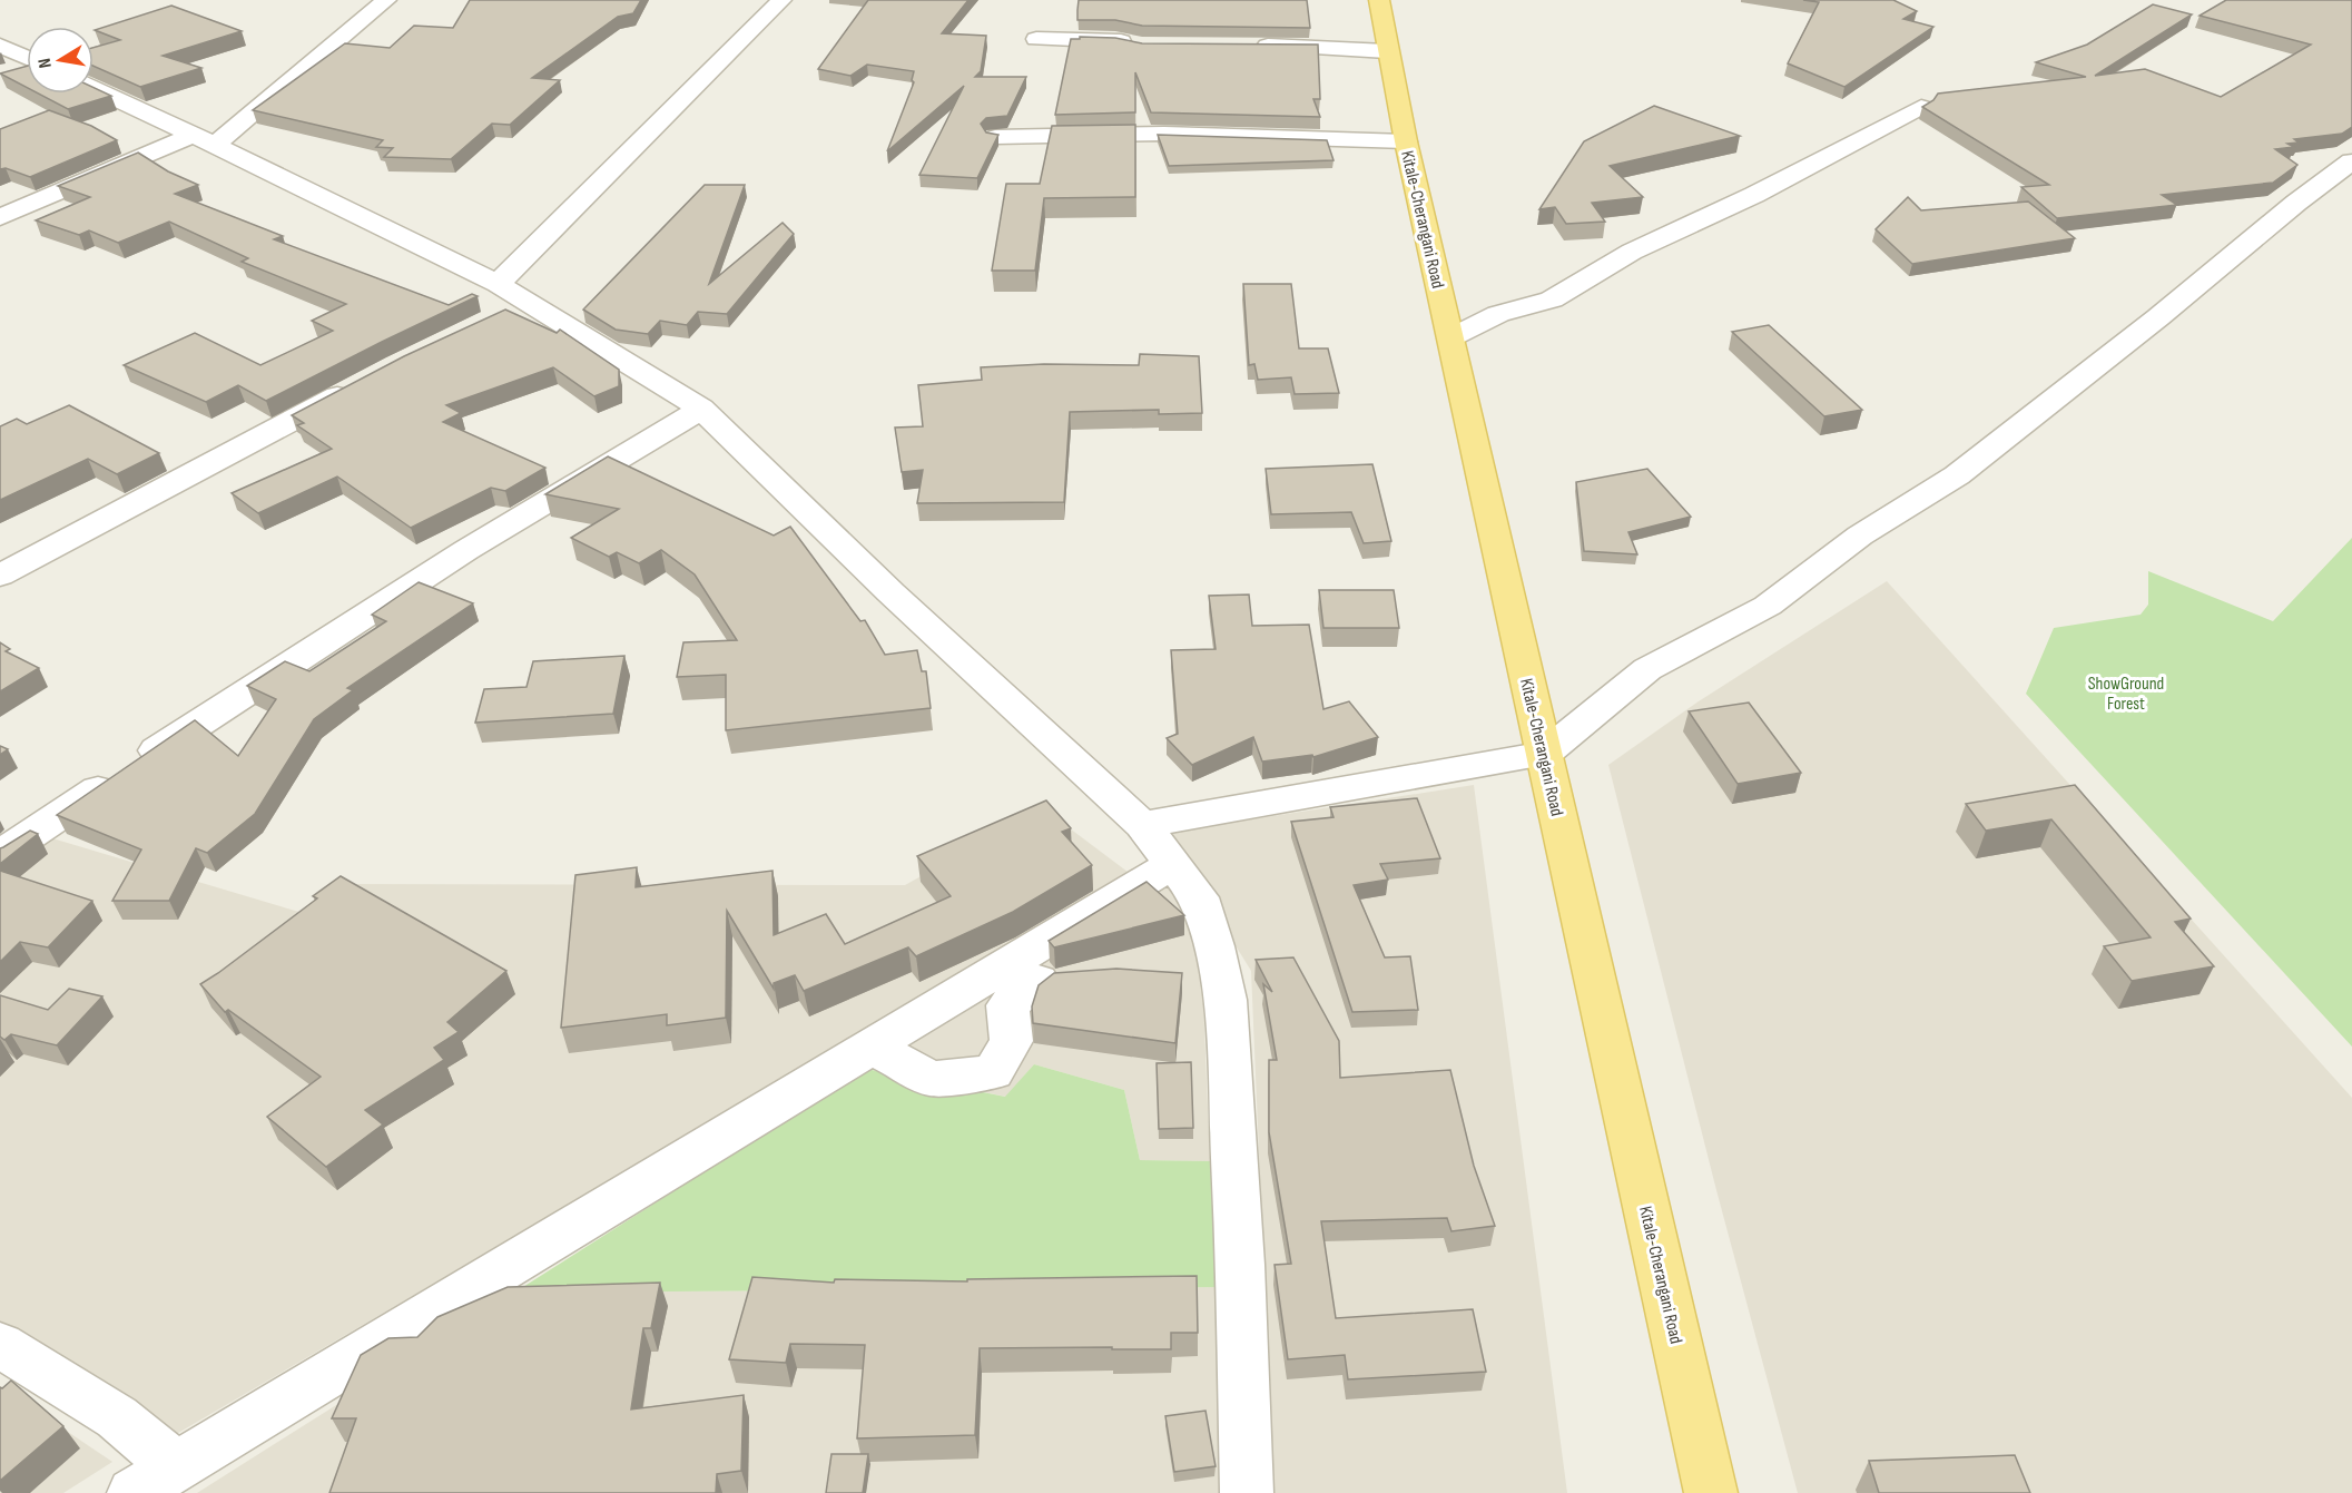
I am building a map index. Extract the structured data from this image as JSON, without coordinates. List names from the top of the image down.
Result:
{
  "streets": {
    "main road": ["Kitale-Cherangani Road"]
  },
  "parks": ["ShowGround Forest"],
  "north": "left"
}
